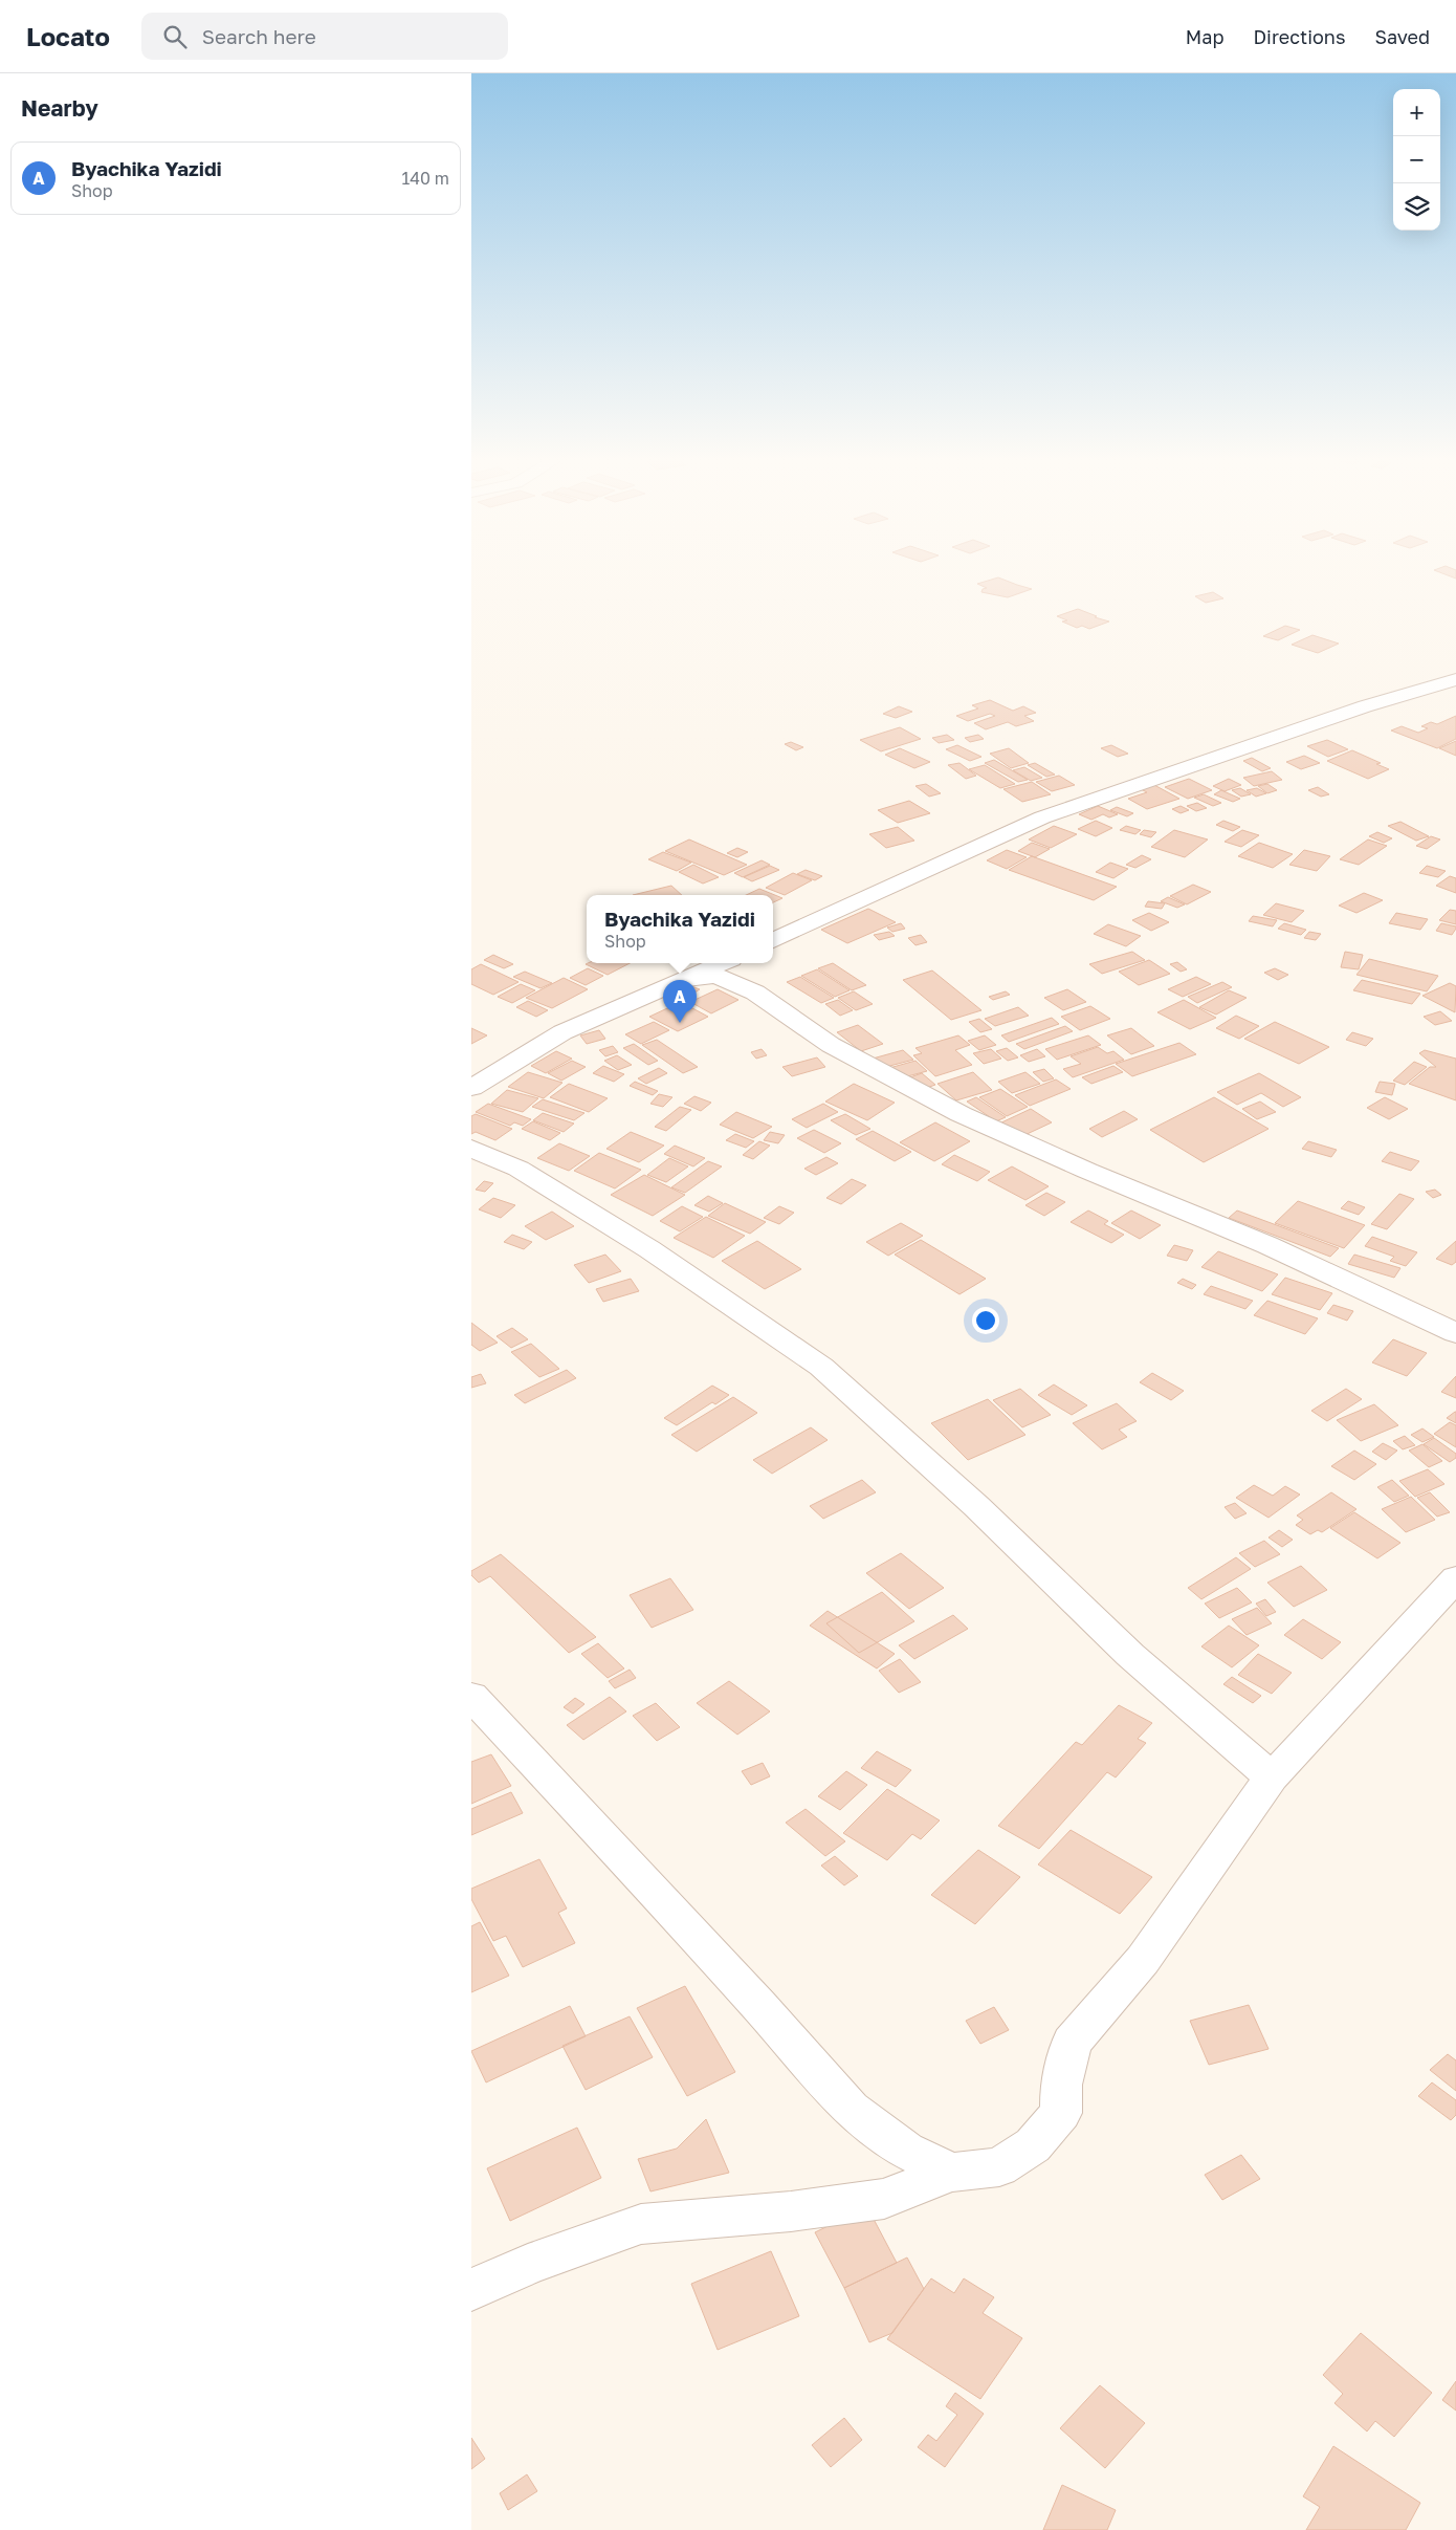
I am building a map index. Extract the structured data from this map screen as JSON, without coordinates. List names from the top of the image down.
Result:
{
  "page": {
    "header": "Locato",
    "search": "Search here",
    "nav": ["Map", "Directions", "Saved"],
    "heading": "Nearby",
    "map_buttons": ["+", "−"],
    "list": [
      {
        "mark": "A",
        "name": "Byachika Yazidi",
        "note": "Shop",
        "value": "140 m"
      }
    ],
    "popup": ["Byachika Yazidi", "Shop"],
    "pins": "A"
  }
}
